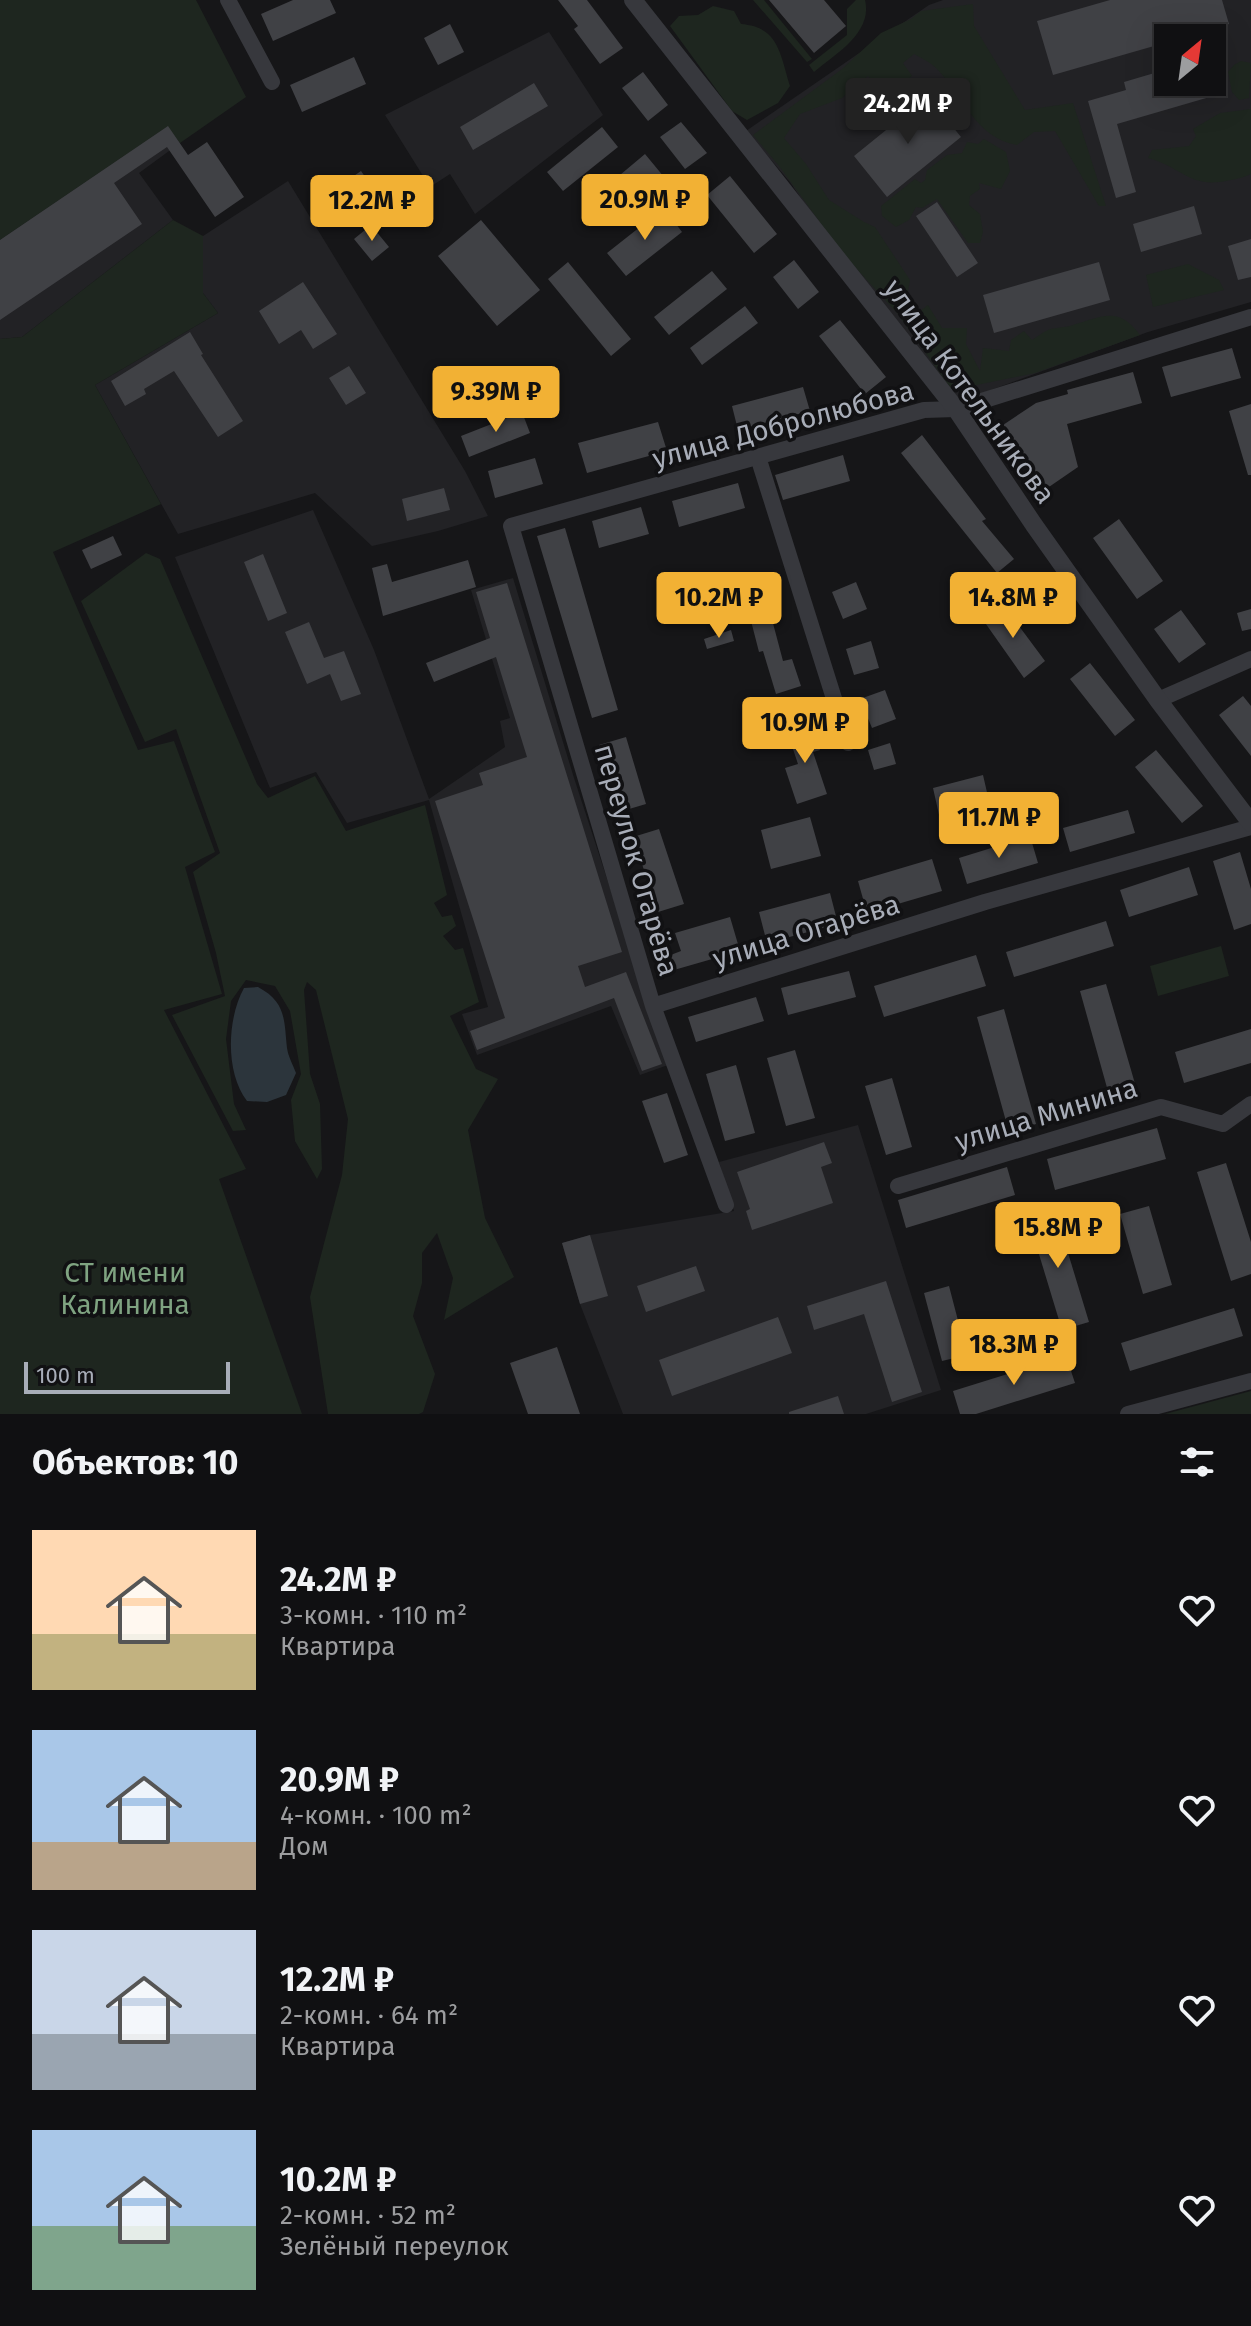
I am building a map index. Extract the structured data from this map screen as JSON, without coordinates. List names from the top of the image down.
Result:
{
  "streets": {
    "street": [
      "улица Котельникова",
      "улица Добролюбова",
      "переулок Огарёва",
      "улица Огарёва",
      "улица Минина"
    ]
  },
  "crossings": [
    ["улица Котельникова", "улица Добролюбова"],
    ["улица Котельникова", "улица Огарёва"],
    ["улица Добролюбова", "переулок Огарёва"],
    ["переулок Огарёва", "улица Огарёва"]
  ],
  "parks": ["СТ имени Калинина"],
  "scale_bar": "100 m",
  "north": "top right",
  "page": {
    "price": [
      "24.2M ₽",
      "20.9M ₽",
      "12.2M ₽",
      "9.39M ₽",
      "10.2M ₽",
      "14.8M ₽",
      "10.9M ₽",
      "11.7M ₽",
      "15.8M ₽",
      "18.3M ₽"
    ],
    "scale": "100 m",
    "heading": "Объектов: 10",
    "list": [
      {
        "name": "24.2M ₽",
        "note": "3-комн. · 110 m² · Квартира"
      },
      {
        "name": "20.9M ₽",
        "note": "4-комн. · 100 m² · Дом"
      },
      {
        "name": "12.2M ₽",
        "note": "2-комн. · 64 m² · Квартира"
      },
      {
        "name": "10.2M ₽",
        "note": "2-комн. · 52 m² · Зелёный переулок"
      }
    ]
  }
}
